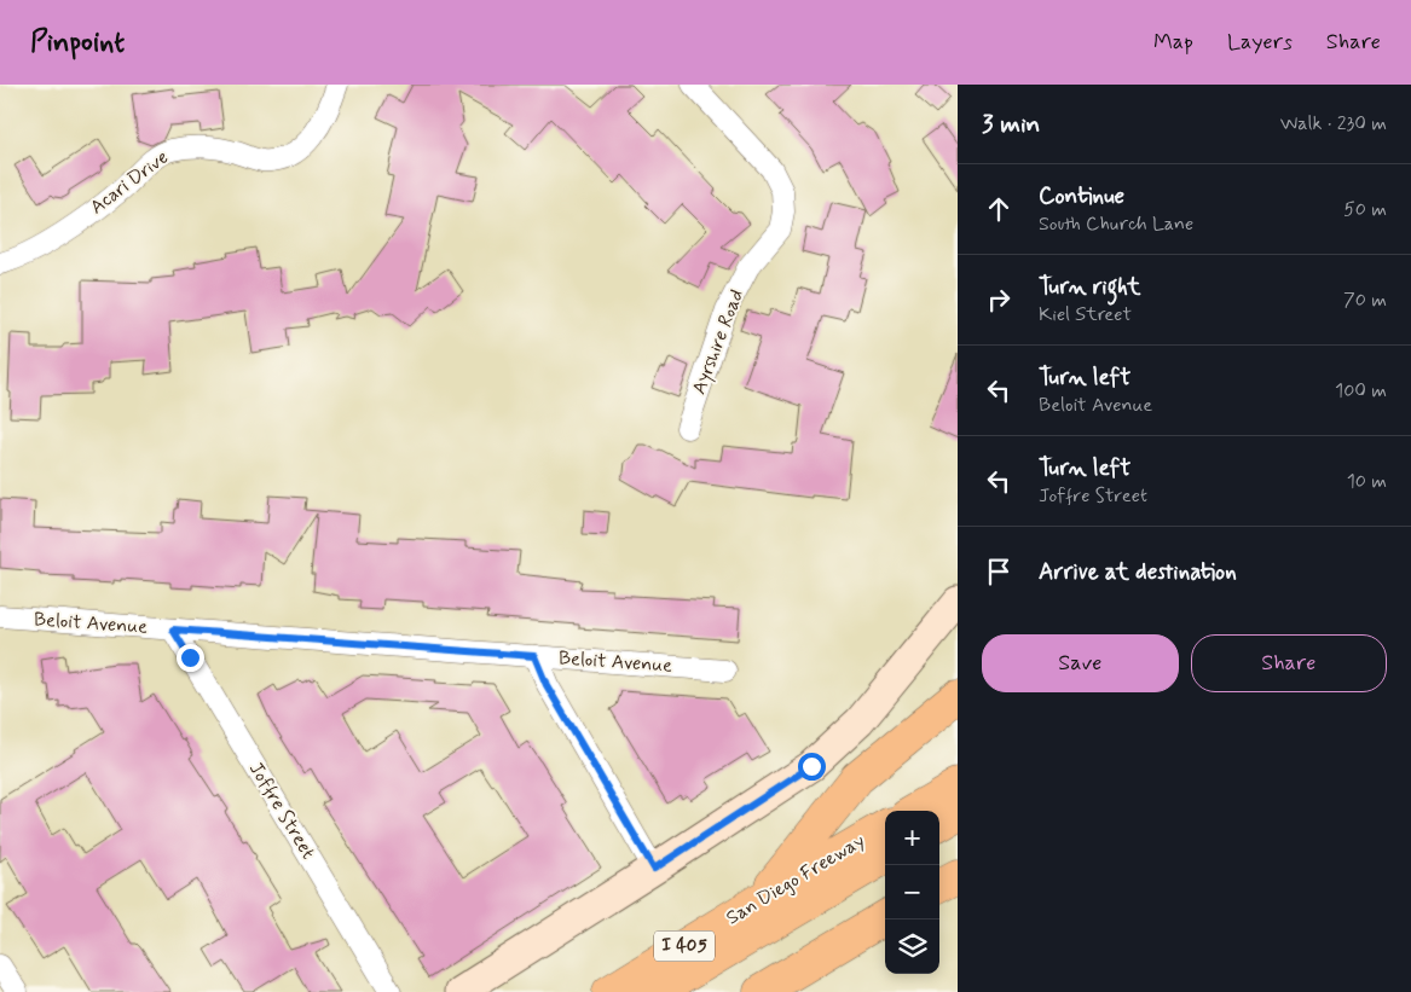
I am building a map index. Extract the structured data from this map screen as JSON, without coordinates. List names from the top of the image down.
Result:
{
  "streets": {
    "highway": ["San Diego Freeway", "I 405"],
    "street": [
      "Acari Drive",
      "Ayrshire Road",
      "Beloit Avenue",
      "Joffre Street"
    ]
  },
  "crossings": [
    ["Beloit Avenue", "Joffre Street"]
  ],
  "page": {
    "header": "Pinpoint",
    "nav": ["Map", "Layers", "Share"],
    "heading": ["3 min", "Walk · 230 m"],
    "list": [
      ["Continue", "South Church Lane", "50 m"],
      ["Turn right", "Kiel Street", "70 m"],
      ["Turn left", "Beloit Avenue", "100 m"],
      ["Turn left", "Joffre Street", "10 m"],
      "Arrive at destination"
    ],
    "buttons": ["Save", "Share"],
    "map_buttons": ["+", "−"]
  }
}
